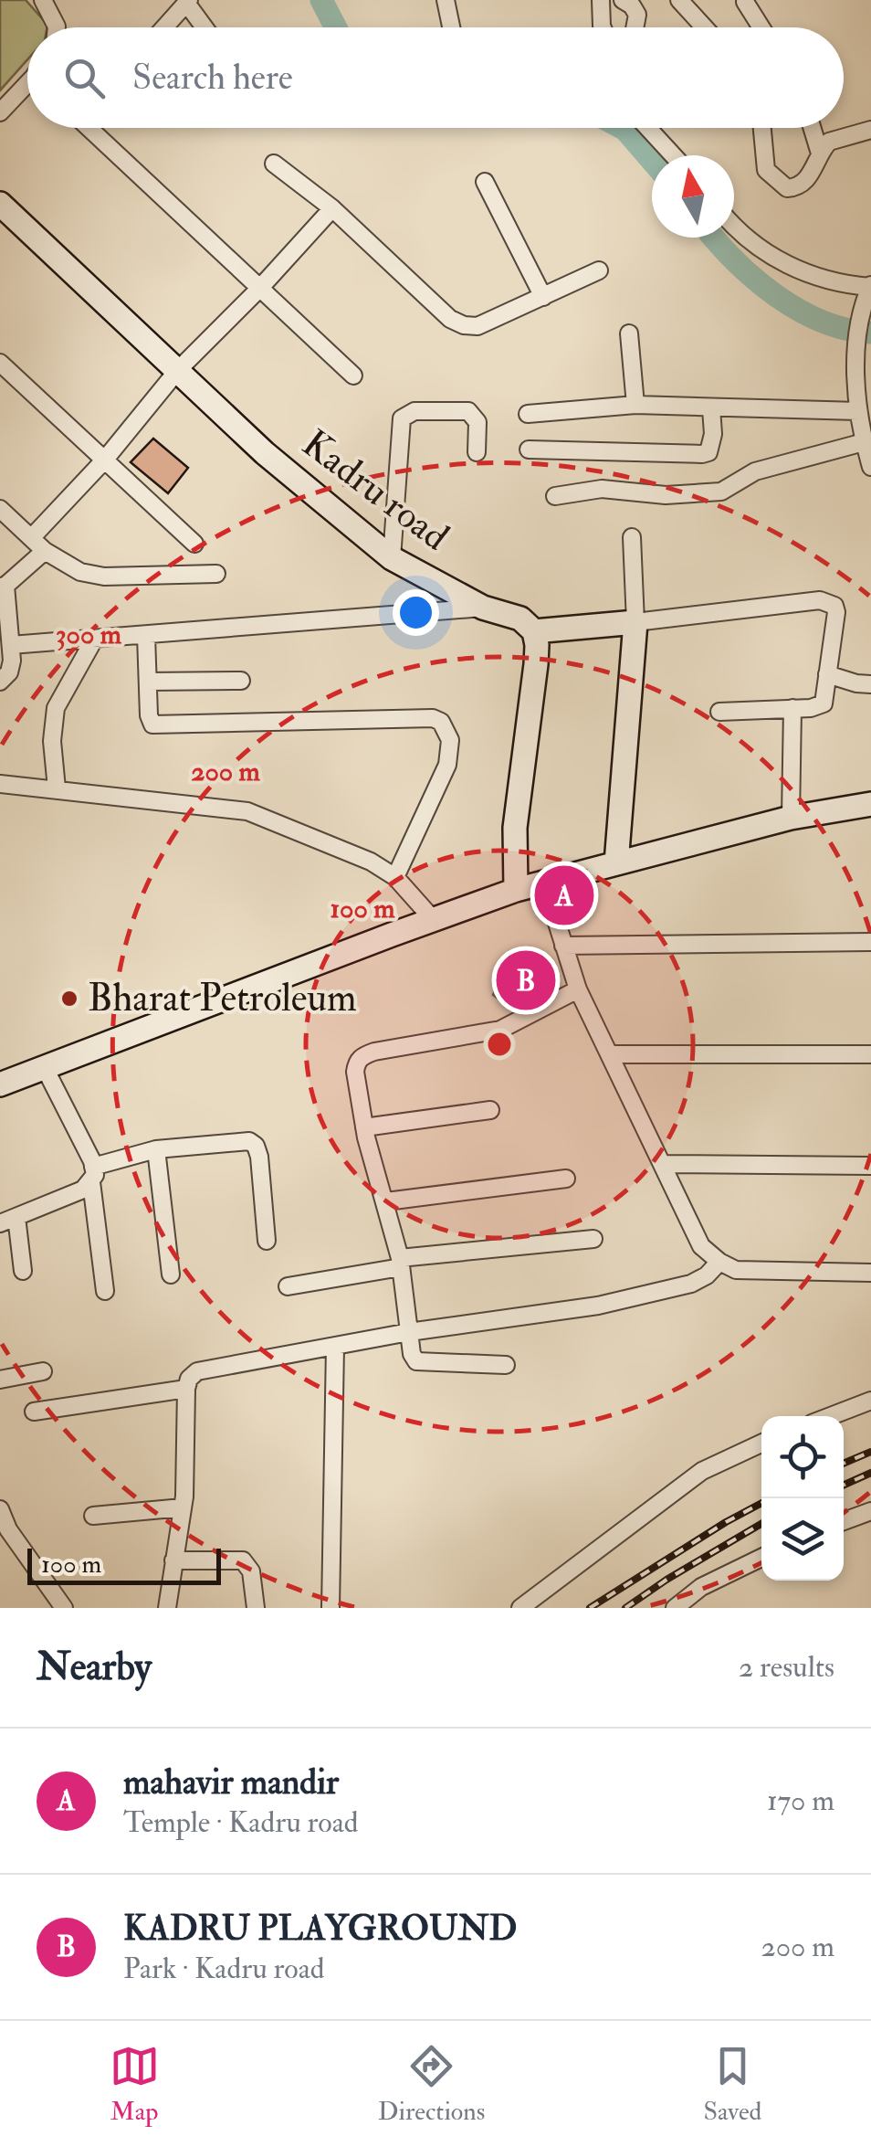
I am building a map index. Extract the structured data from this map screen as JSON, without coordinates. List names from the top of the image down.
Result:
{
  "streets": {
    "main road": ["Kadru road"]
  },
  "places": ["Bharat Petroleum"],
  "scale_bar": "100 m",
  "north": "top",
  "page": {
    "search": "Search here",
    "pins": ["A", "B"],
    "scale": "100 m",
    "heading": ["Nearby", "2 results"],
    "list": [
      {
        "mark": "A",
        "name": "mahavir mandir",
        "note": "Temple · Kadru road",
        "value": "170 m"
      },
      {
        "mark": "B",
        "name": "KADRU PLAYGROUND",
        "note": "Park · Kadru road",
        "value": "200 m"
      }
    ],
    "nav": ["Map", "Directions", "Saved"]
  },
  "rings": ["300 m", "200 m", "100 m"]
}
